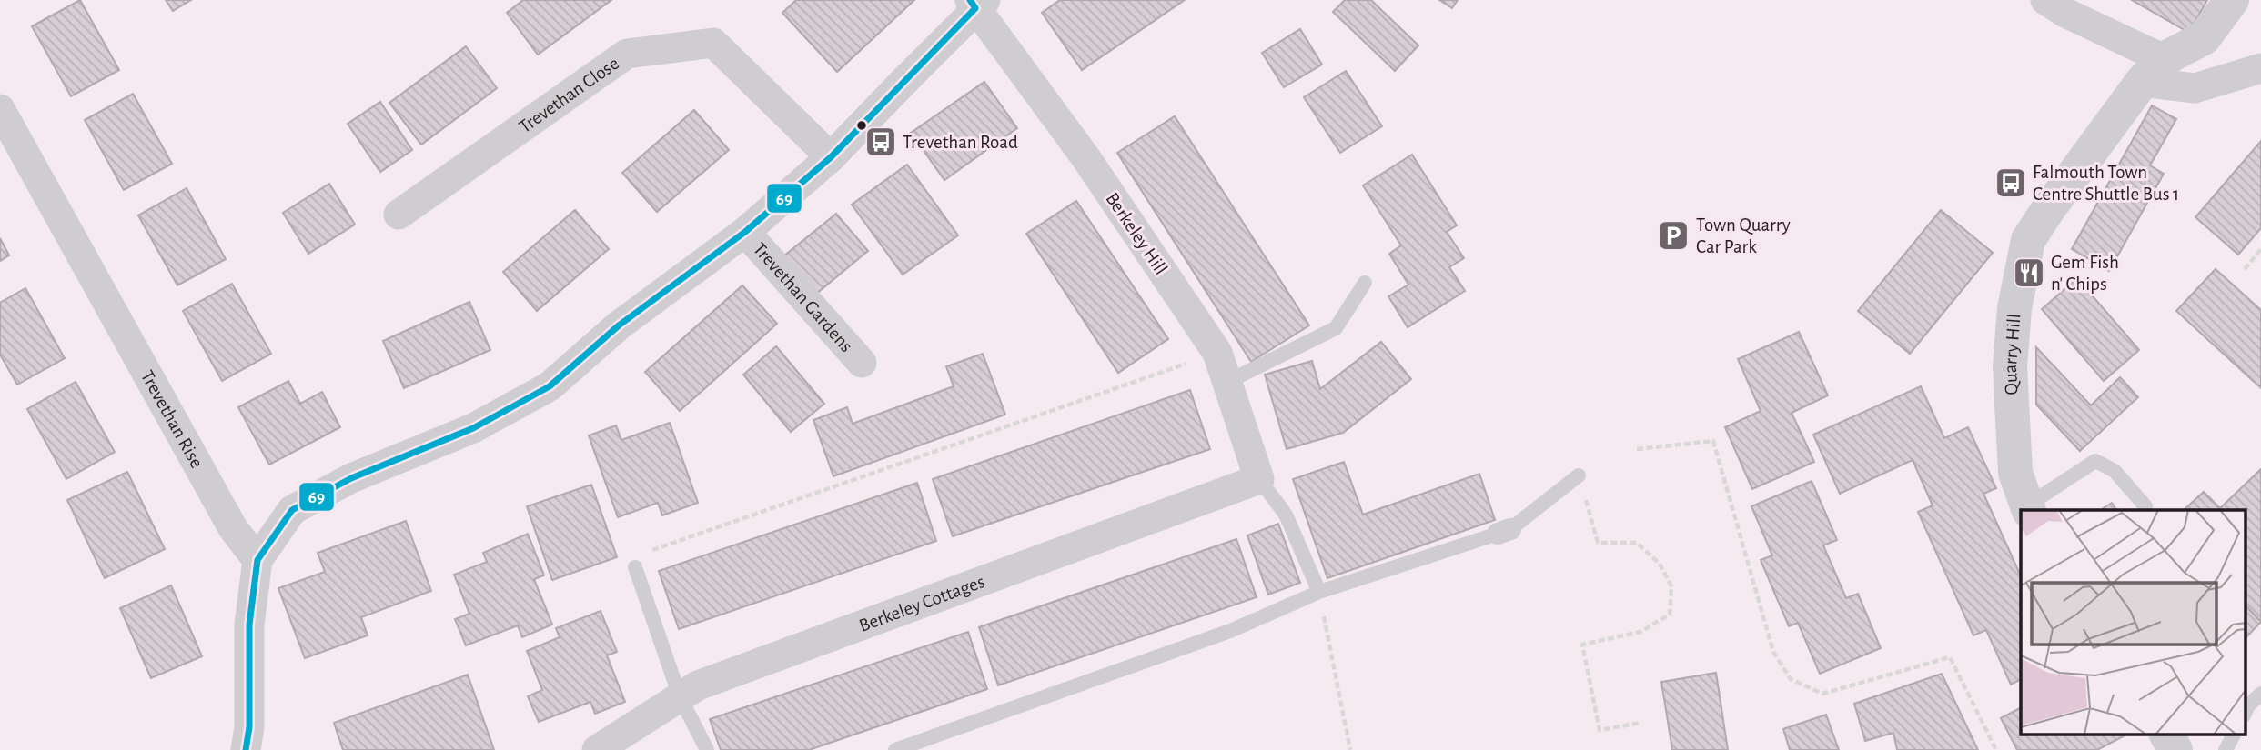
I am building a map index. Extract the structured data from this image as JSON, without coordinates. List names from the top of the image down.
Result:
{
  "streets": {
    "street": [
      "Trevethan Close",
      "Berkeley Hill",
      "Trevethan Gardens",
      "Quarry Hill",
      "Trevethan Rise",
      "Berkeley Cottages"
    ]
  },
  "crossings": [
    ["Berkeley Hill", "Berkeley Cottages"]
  ],
  "places": {
    "bus stop": ["Trevethan Road", "Falmouth Town Centre Shuttle Bus 1"],
    "parking": ["Town Quarry Car Park"],
    "restaurant": ["Gem Fish n' Chips"]
  },
  "lines": ["transit line 69"]
}
